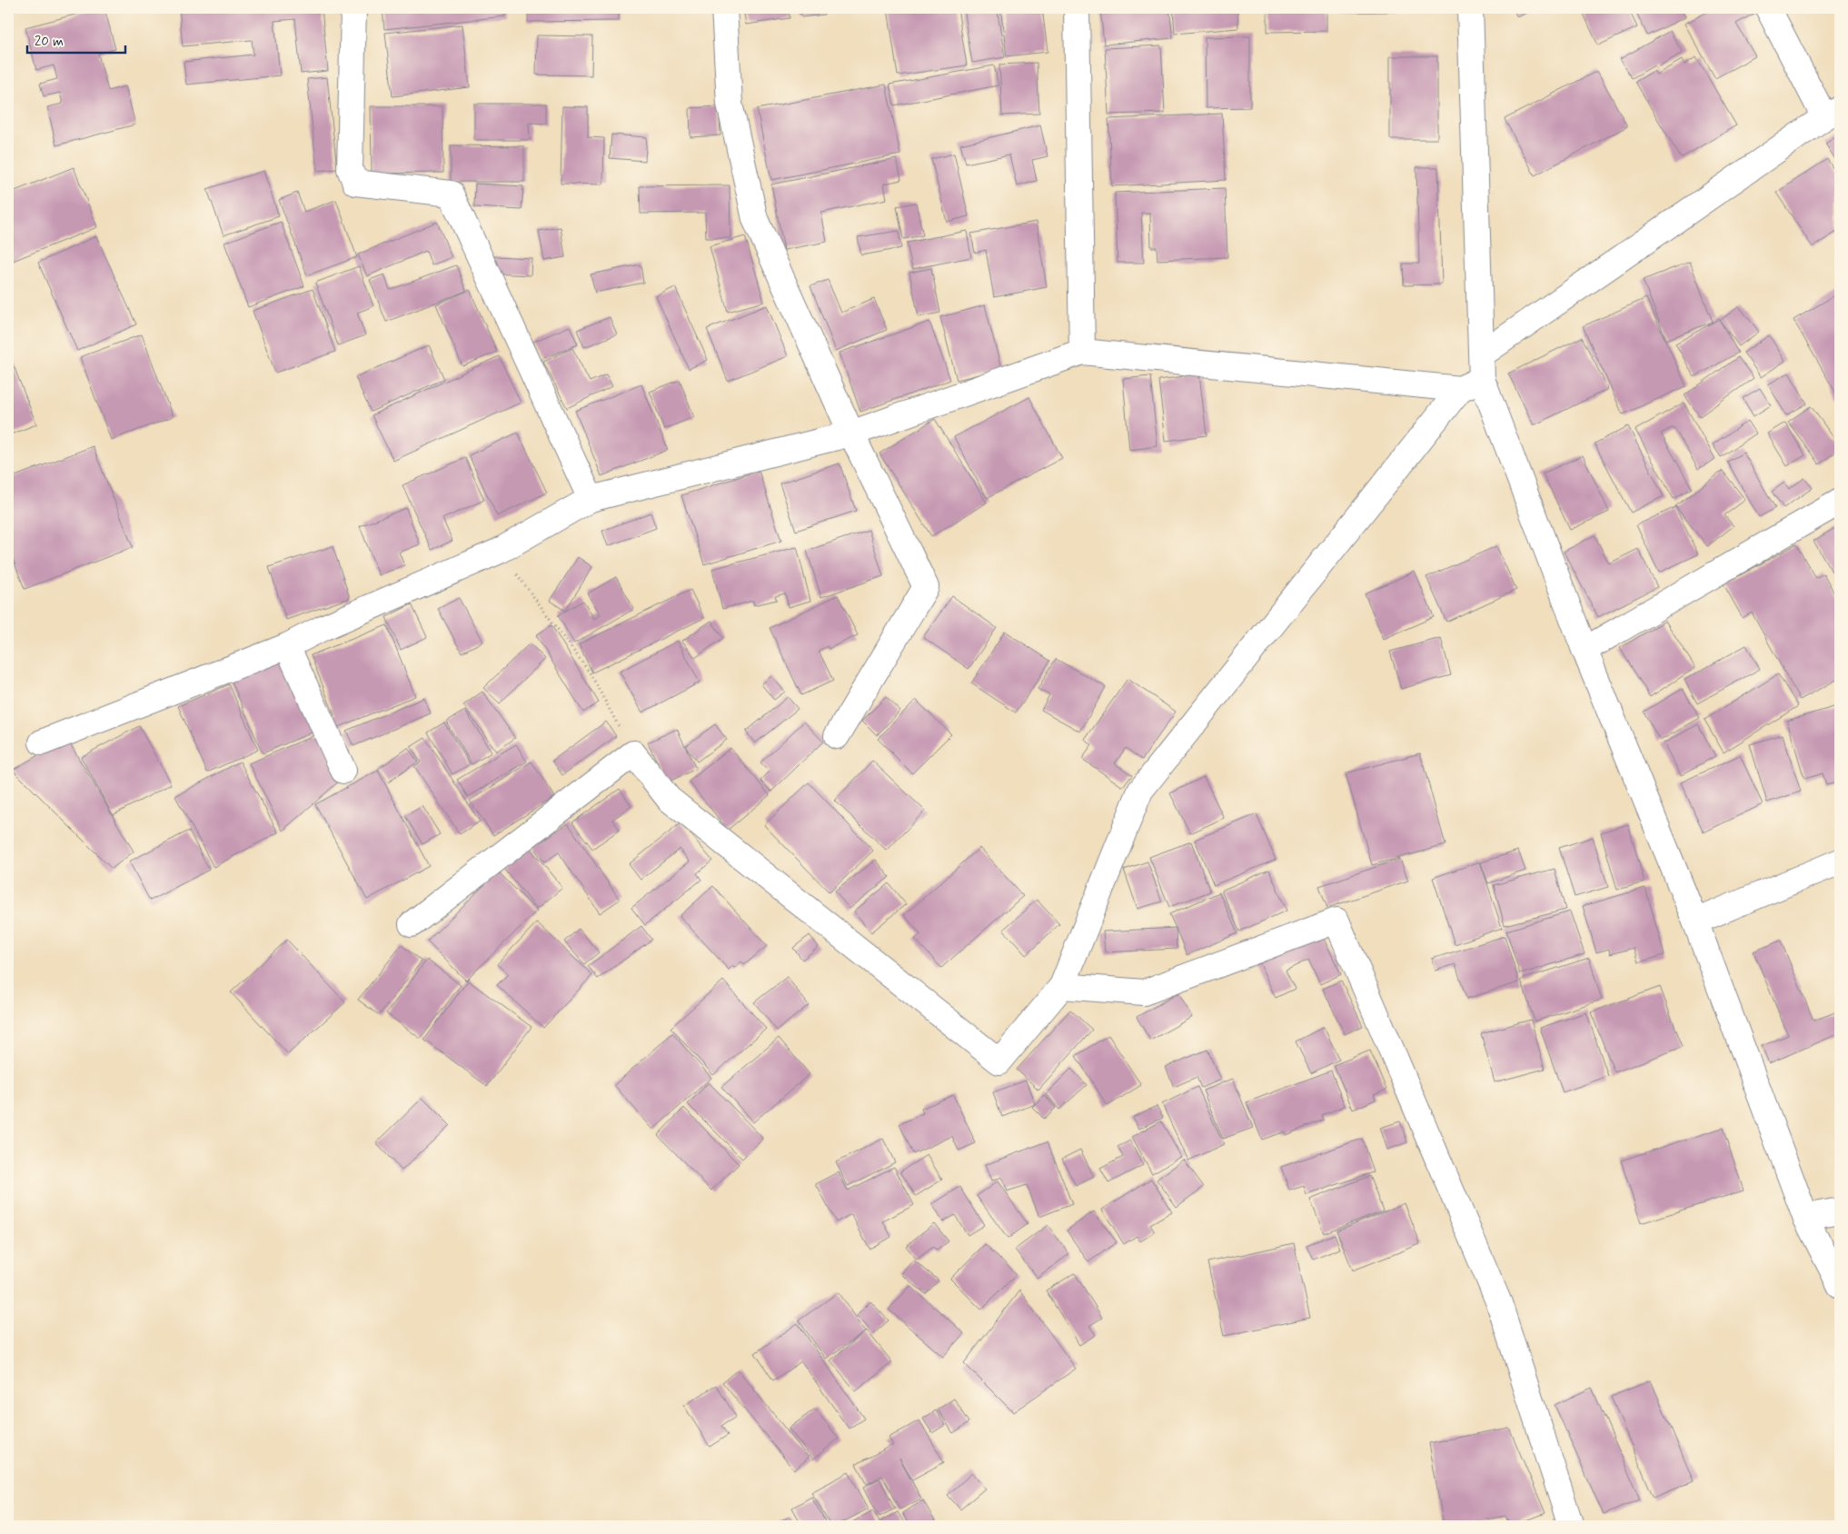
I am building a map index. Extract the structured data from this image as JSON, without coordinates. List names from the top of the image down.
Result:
{
  "scale_bar": "20 m"
}
